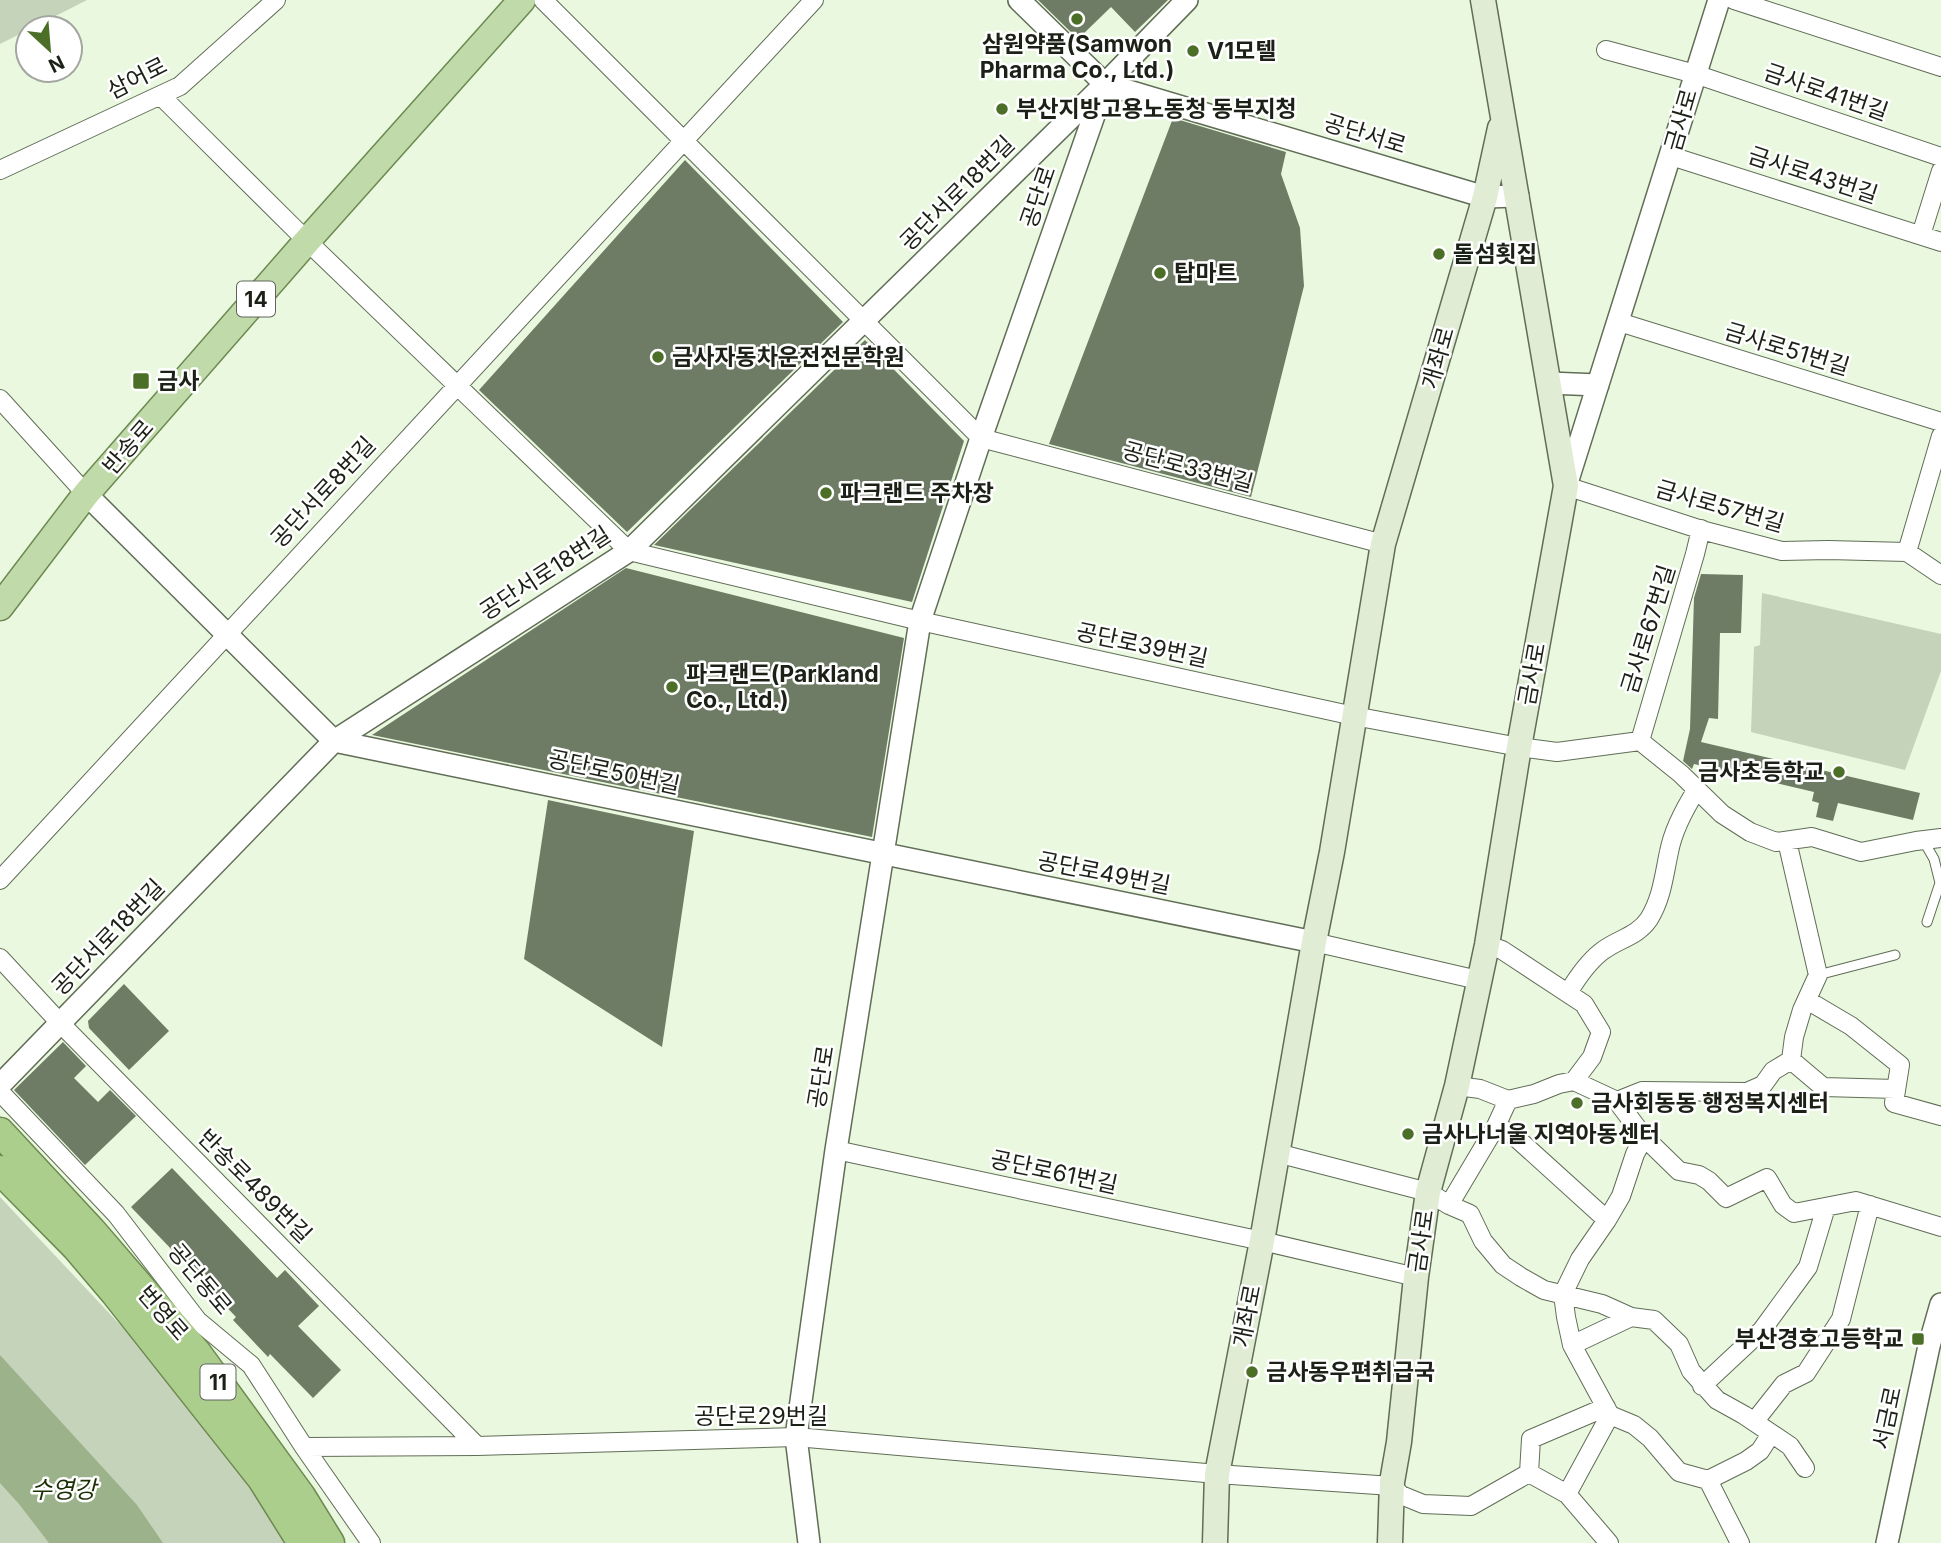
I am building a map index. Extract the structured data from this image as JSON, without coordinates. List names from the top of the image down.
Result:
{
  "streets": {
    "highway": ["번영로", "11"],
    "main road": [
      "금사로",
      "14",
      "개좌로",
      "반송로"
    ],
    "street": [
      "삼어로",
      "금사로41번길",
      "공단서로",
      "금사로43번길",
      "공단서로18번길",
      "공단로",
      "금사로51번길",
      "공단로33번길",
      "공단서로8번길",
      "금사로57번길",
      "금사로67번길",
      "공단로39번길",
      "공단로50번길",
      "공단로49번길",
      "공단로61번길",
      "반송로489번길",
      "공단동로",
      "공단로29번길",
      "서금로"
    ]
  },
  "crossings": [
    ["금사로41번길", "금사로"],
    ["금사로", "공단서로"],
    ["금사로", "금사로43번길"],
    ["금사로", "금사로51번길"],
    ["금사로", "개좌로"],
    ["금사로", "금사로57번길"],
    ["공단서로", "공단서로18번길"],
    ["공단서로", "공단로"],
    ["공단서로", "개좌로"],
    ["공단서로18번길", "공단로"],
    ["공단서로18번길", "공단로50번길"],
    ["공단서로18번길", "반송로489번길"],
    ["공단로", "공단로33번길"],
    ["공단로", "공단로39번길"],
    ["공단로", "공단로50번길"],
    ["공단로", "공단로49번길"],
    ["공단로", "공단로61번길"],
    ["공단로", "공단로29번길"],
    ["개좌로", "공단로33번길"],
    ["개좌로", "공단로39번길"],
    ["개좌로", "공단로49번길"],
    ["개좌로", "공단로61번길"],
    ["개좌로", "공단로29번길"],
    ["금사로57번길", "금사로67번길"],
    ["공단로50번길", "공단로49번길"],
    ["반송로489번길", "공단로29번길"],
    ["공단동로", "공단로29번길"]
  ],
  "water": ["수영강"],
  "places": {
    "other": [
      "삼원약품(Samwon Pharma Co., Ltd.)",
      "V1모텔",
      "부산지방고용노동청 동부지청",
      "돌섬횟집",
      "탑마트",
      "금사자동차운전전문학원",
      "파크랜드 주차장",
      "파크랜드(Parkland Co., Ltd.)",
      "금사초등학교",
      "금사회동동 행정복지센터",
      "금사나너울 지역아동센터",
      "금사동우편취급국"
    ],
    "transit": ["금사", "부산경호고등학교"]
  },
  "north": "bottom right"
}
